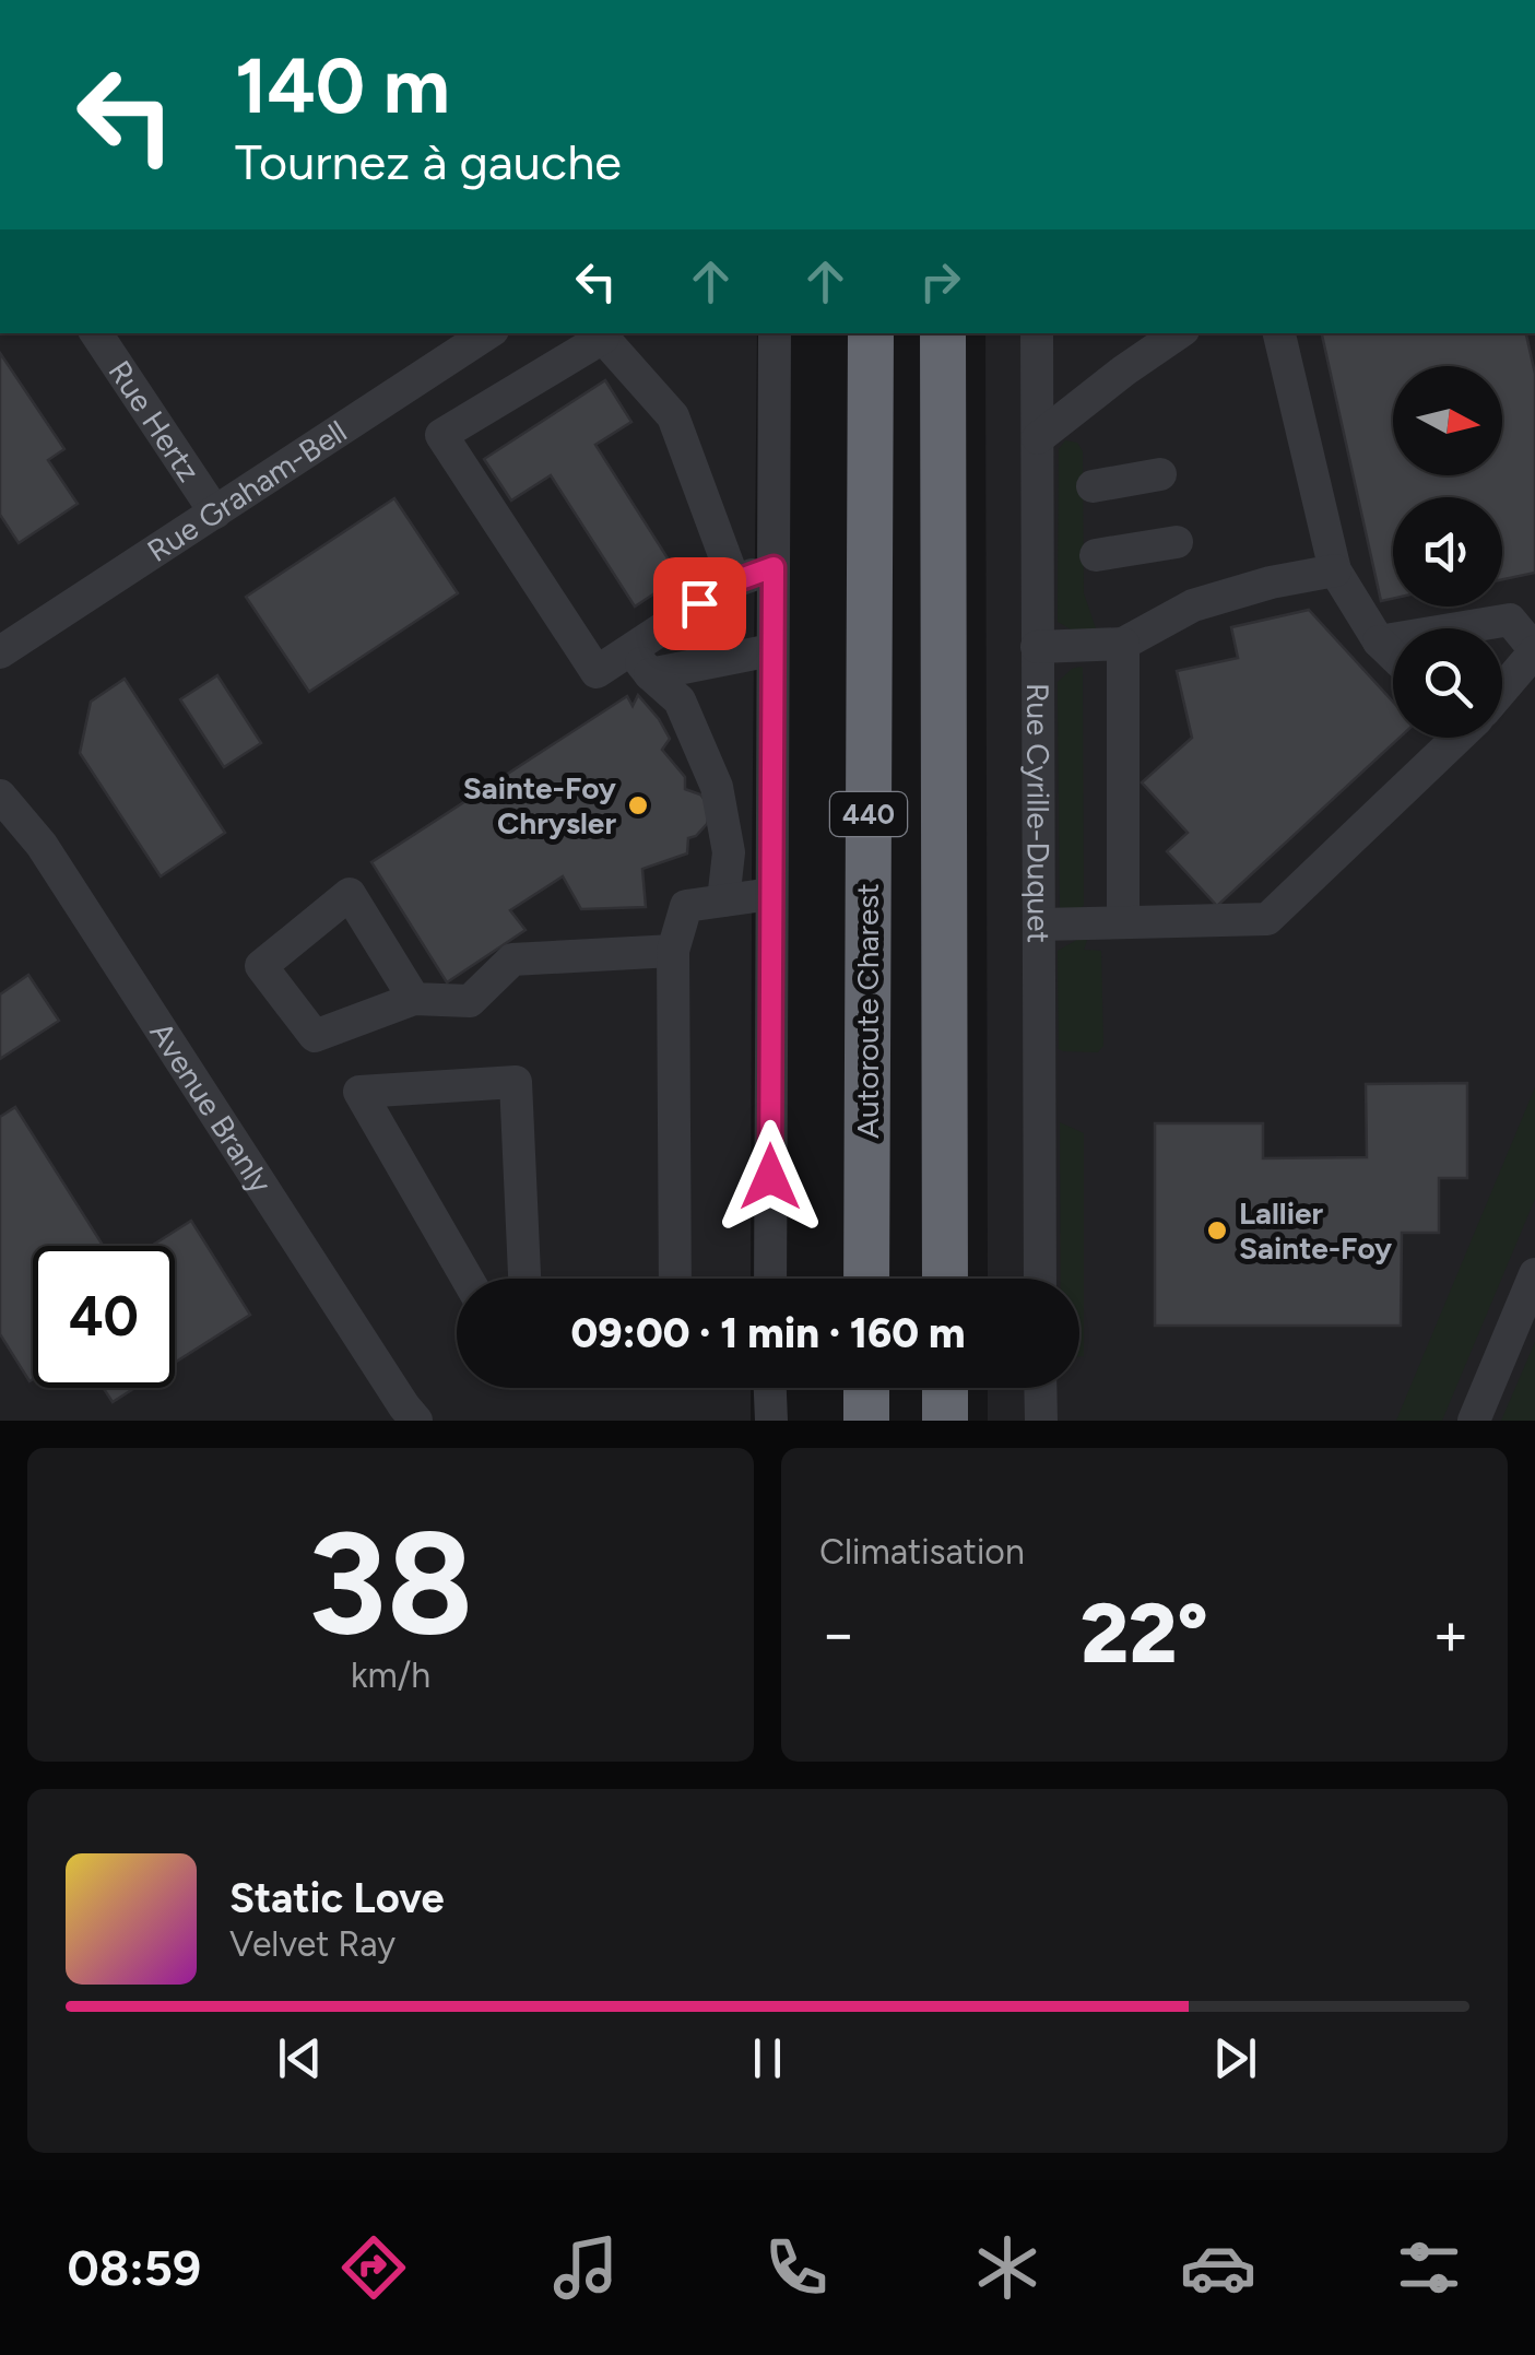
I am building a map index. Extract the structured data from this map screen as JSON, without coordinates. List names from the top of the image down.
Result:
{
  "streets": {
    "highway": ["440", "Autoroute Charest"],
    "street": [
      "Rue Hertz",
      "Rue Graham-Bell",
      "Rue Cyrille-Duquet",
      "Avenue Branly"
    ]
  },
  "crossings": [
    ["Rue Hertz", "Rue Graham-Bell"]
  ],
  "places": ["Sainte-Foy Chrysler", "Lallier Sainte-Foy"],
  "north": "right",
  "page": {
    "turn": ["140 m", "Tournez à gauche"],
    "limit": "40",
    "trip": "09:00 · 1 min · 160 m",
    "tile": [
      ["38", "km/h"],
      "Climatisation"
    ],
    "heat": ["−", "22°", "+"],
    "song": ["Static Love", "Velvet Ray"],
    "tabs": "08:59"
  }
}
